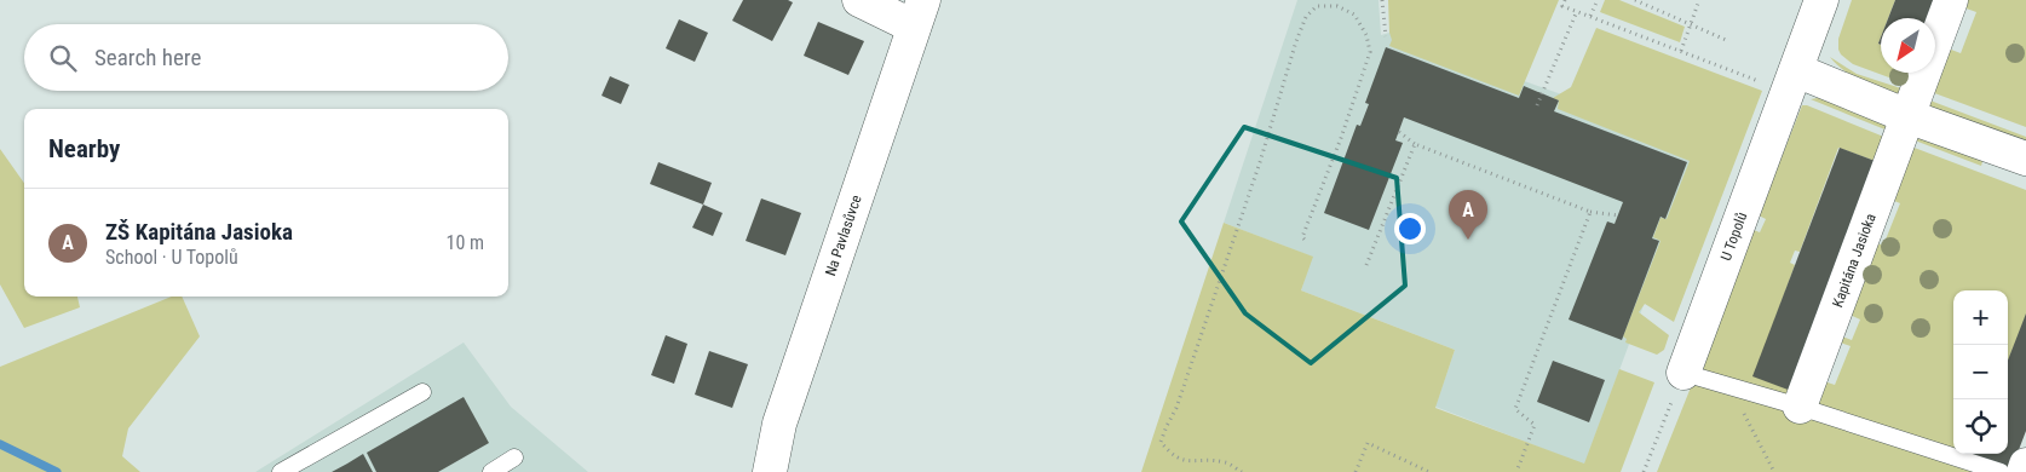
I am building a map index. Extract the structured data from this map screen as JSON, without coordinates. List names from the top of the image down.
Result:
{
  "streets": {
    "street": ["Na Pavlasůvce", "U Topolů", "Kapitána Jasioka"]
  },
  "north": "bottom left",
  "page": {
    "search": "Search here",
    "heading": "Nearby",
    "list": [
      {
        "mark": "A",
        "name": "ZŠ Kapitána Jasioka",
        "note": "School · U Topolů",
        "value": "10 m"
      }
    ],
    "pins": "A",
    "map_buttons": ["+", "−"]
  }
}
